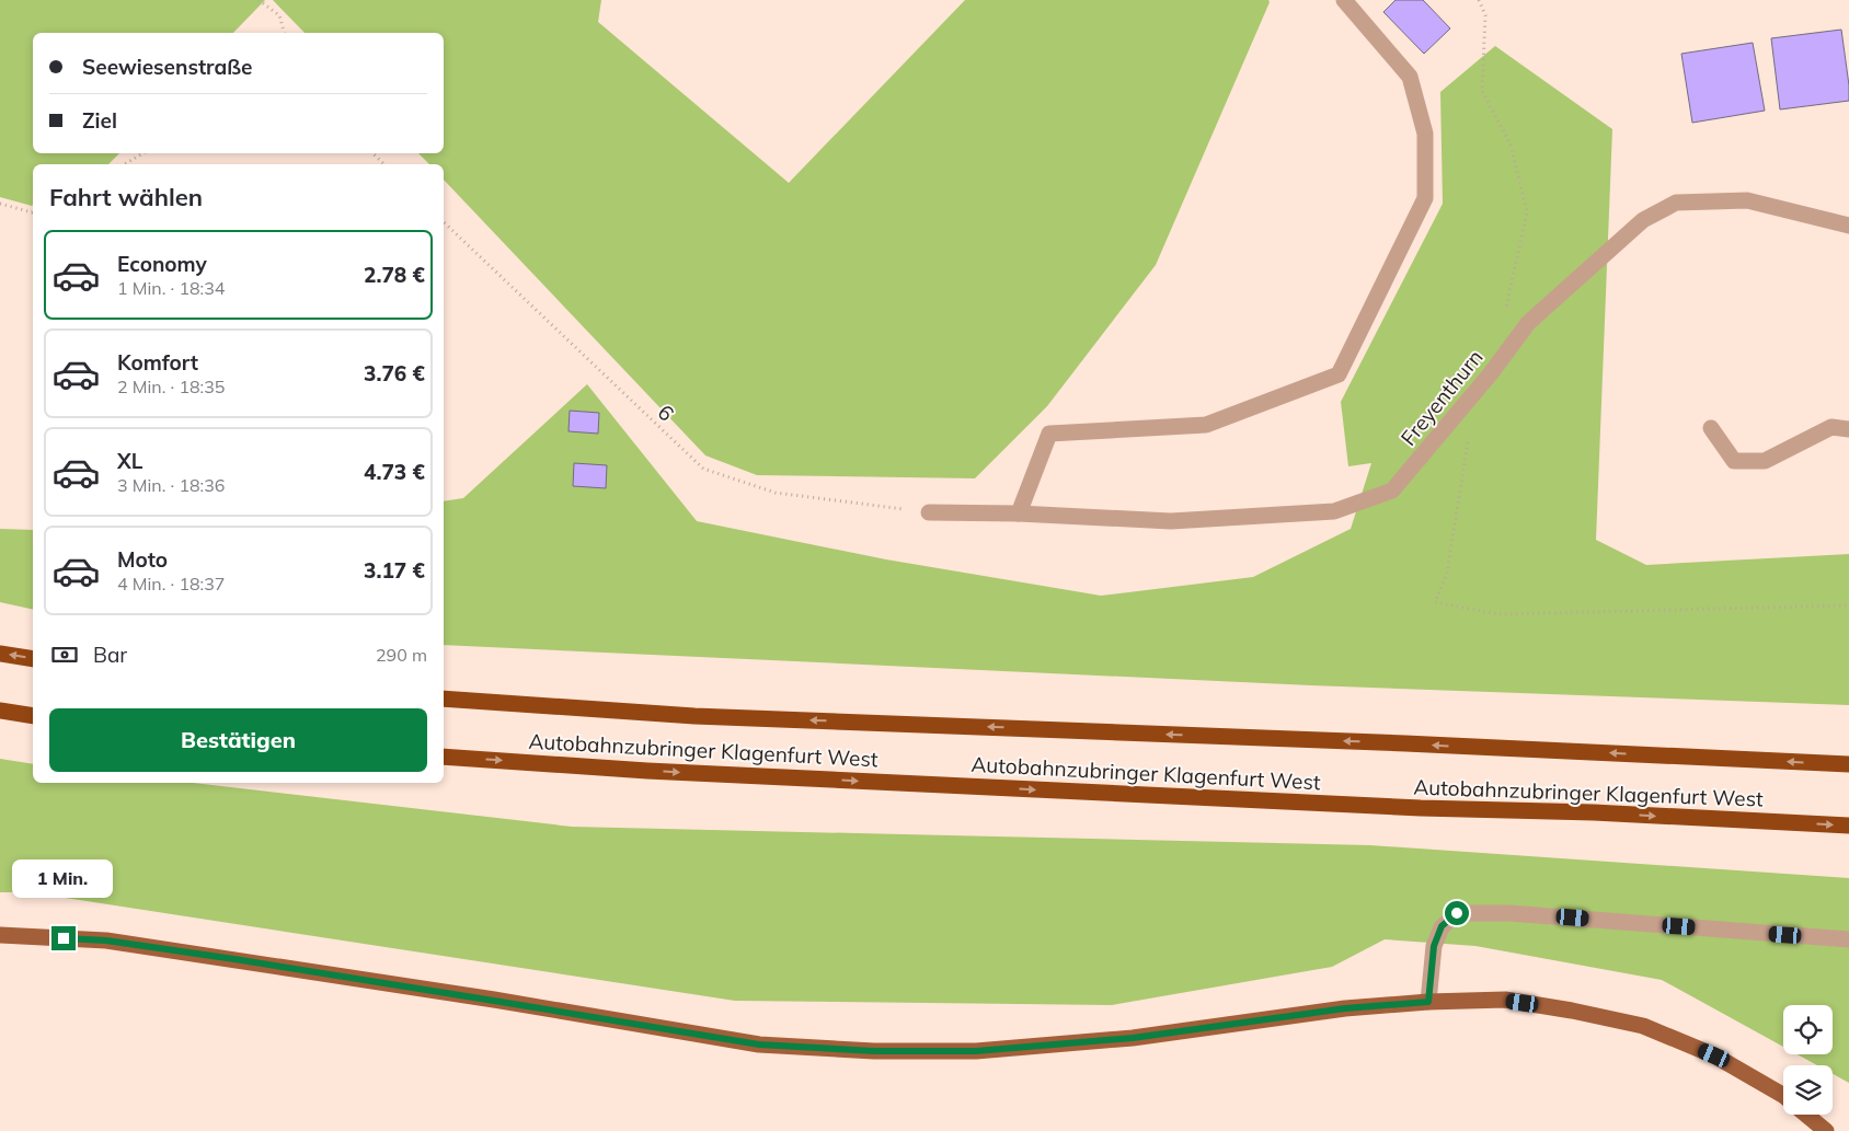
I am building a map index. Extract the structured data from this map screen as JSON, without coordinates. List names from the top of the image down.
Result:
{
  "streets": {
    "highway": ["Autobahnzubringer Klagenfurt West"],
    "street": ["Freyenthurn"],
    "path": ["6"]
  },
  "crossings": [
    ["Freyenthurn", "6"]
  ],
  "page": {
    "banner": ["Seewiesenstraße", "Ziel"],
    "heading": "Fahrt wählen",
    "list": [
      {
        "name": "Economy",
        "note": "1 Min. · 18:34",
        "value": "2.78 €"
      },
      {
        "name": "Komfort",
        "note": "2 Min. · 18:35",
        "value": "3.76 €"
      },
      {
        "name": "XL",
        "note": "3 Min. · 18:36",
        "value": "4.73 €"
      },
      {
        "name": "Moto",
        "note": "4 Min. · 18:37",
        "value": "3.17 €"
      }
    ],
    "pay": ["Bar", "290 m"],
    "buttons": "Bestätigen",
    "bubble": "1 Min."
  }
}
